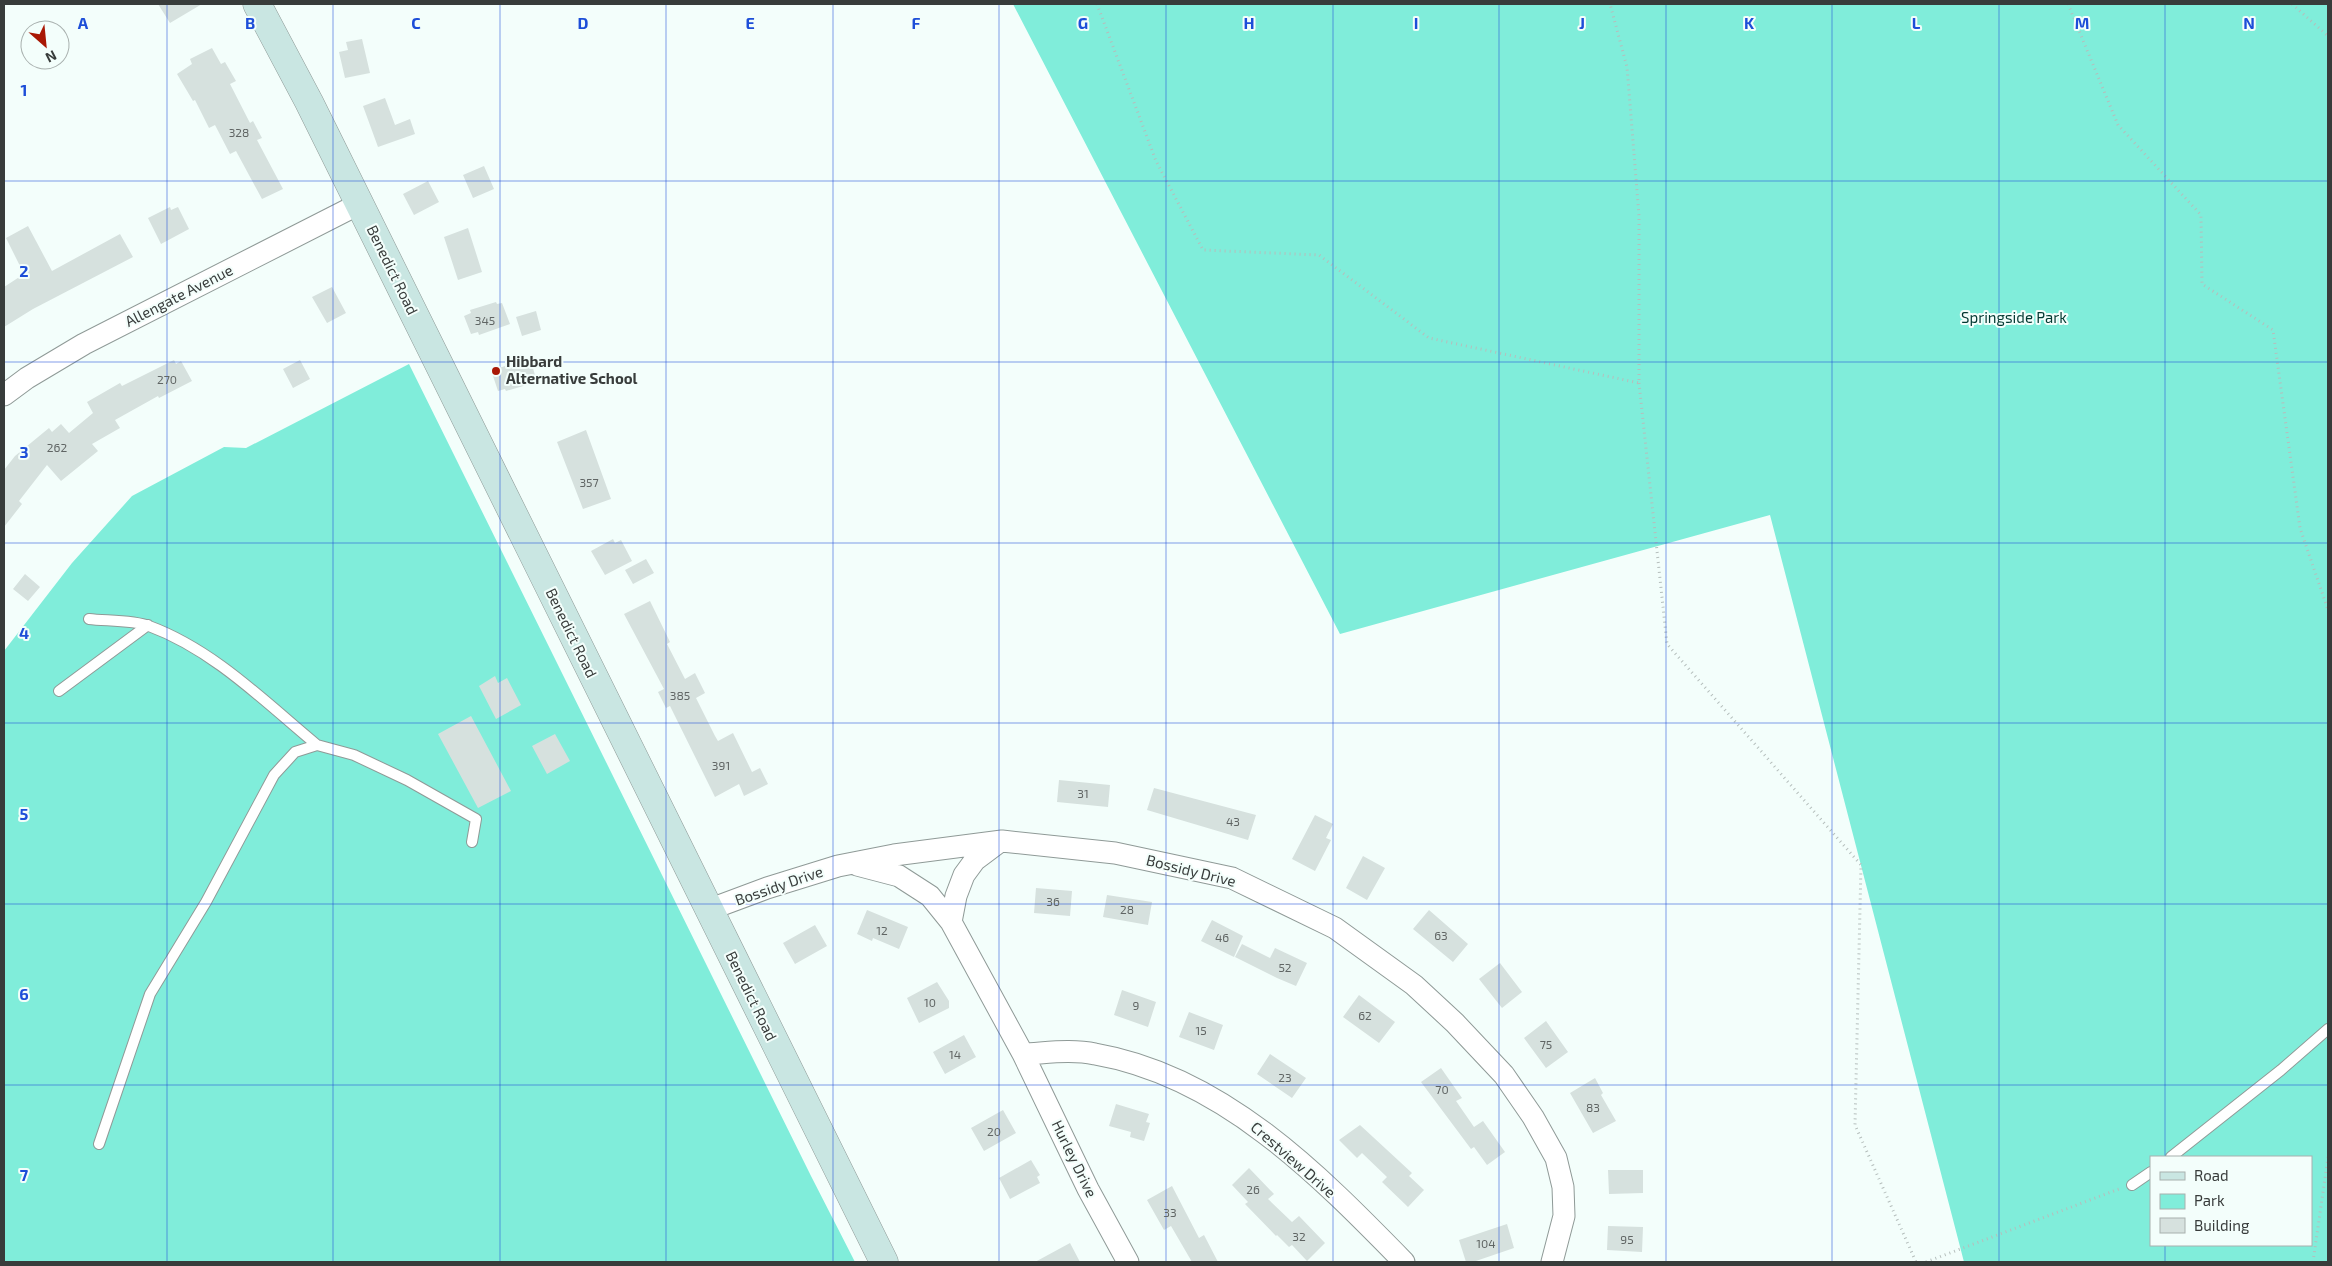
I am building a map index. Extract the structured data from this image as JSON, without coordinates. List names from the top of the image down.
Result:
{
  "streets": {
    "street": [
      "Benedict Road",
      "Allengate Avenue",
      "Bossidy Drive",
      "Hurley Drive",
      "Crestview Drive"
    ]
  },
  "crossings": [
    ["Benedict Road", "Allengate Avenue"],
    ["Benedict Road", "Bossidy Drive"],
    ["Hurley Drive", "Crestview Drive"]
  ],
  "parks": ["Springside Park"],
  "places": ["Hibbard Alternative School"],
  "house_numbers": [
    "328",
    "345",
    "270",
    "262",
    "357",
    "385",
    "391",
    "31",
    "43",
    "36",
    "28",
    "12",
    "63",
    "46",
    "52",
    "10",
    "9",
    "62",
    "15",
    "75",
    "14",
    "23",
    "70",
    "83",
    "20",
    "26",
    "33",
    "32",
    "95",
    "104"
  ],
  "legend": ["Road", "Park", "Building"],
  "north": "bottom right",
  "grid": {
    "columns": [
      "A",
      "B",
      "C",
      "D",
      "E",
      "F",
      "G",
      "H",
      "I",
      "J",
      "K",
      "L",
      "M",
      "N"
    ],
    "rows": [
      "1",
      "2",
      "3",
      "4",
      "5",
      "6",
      "7"
    ]
  }
}
